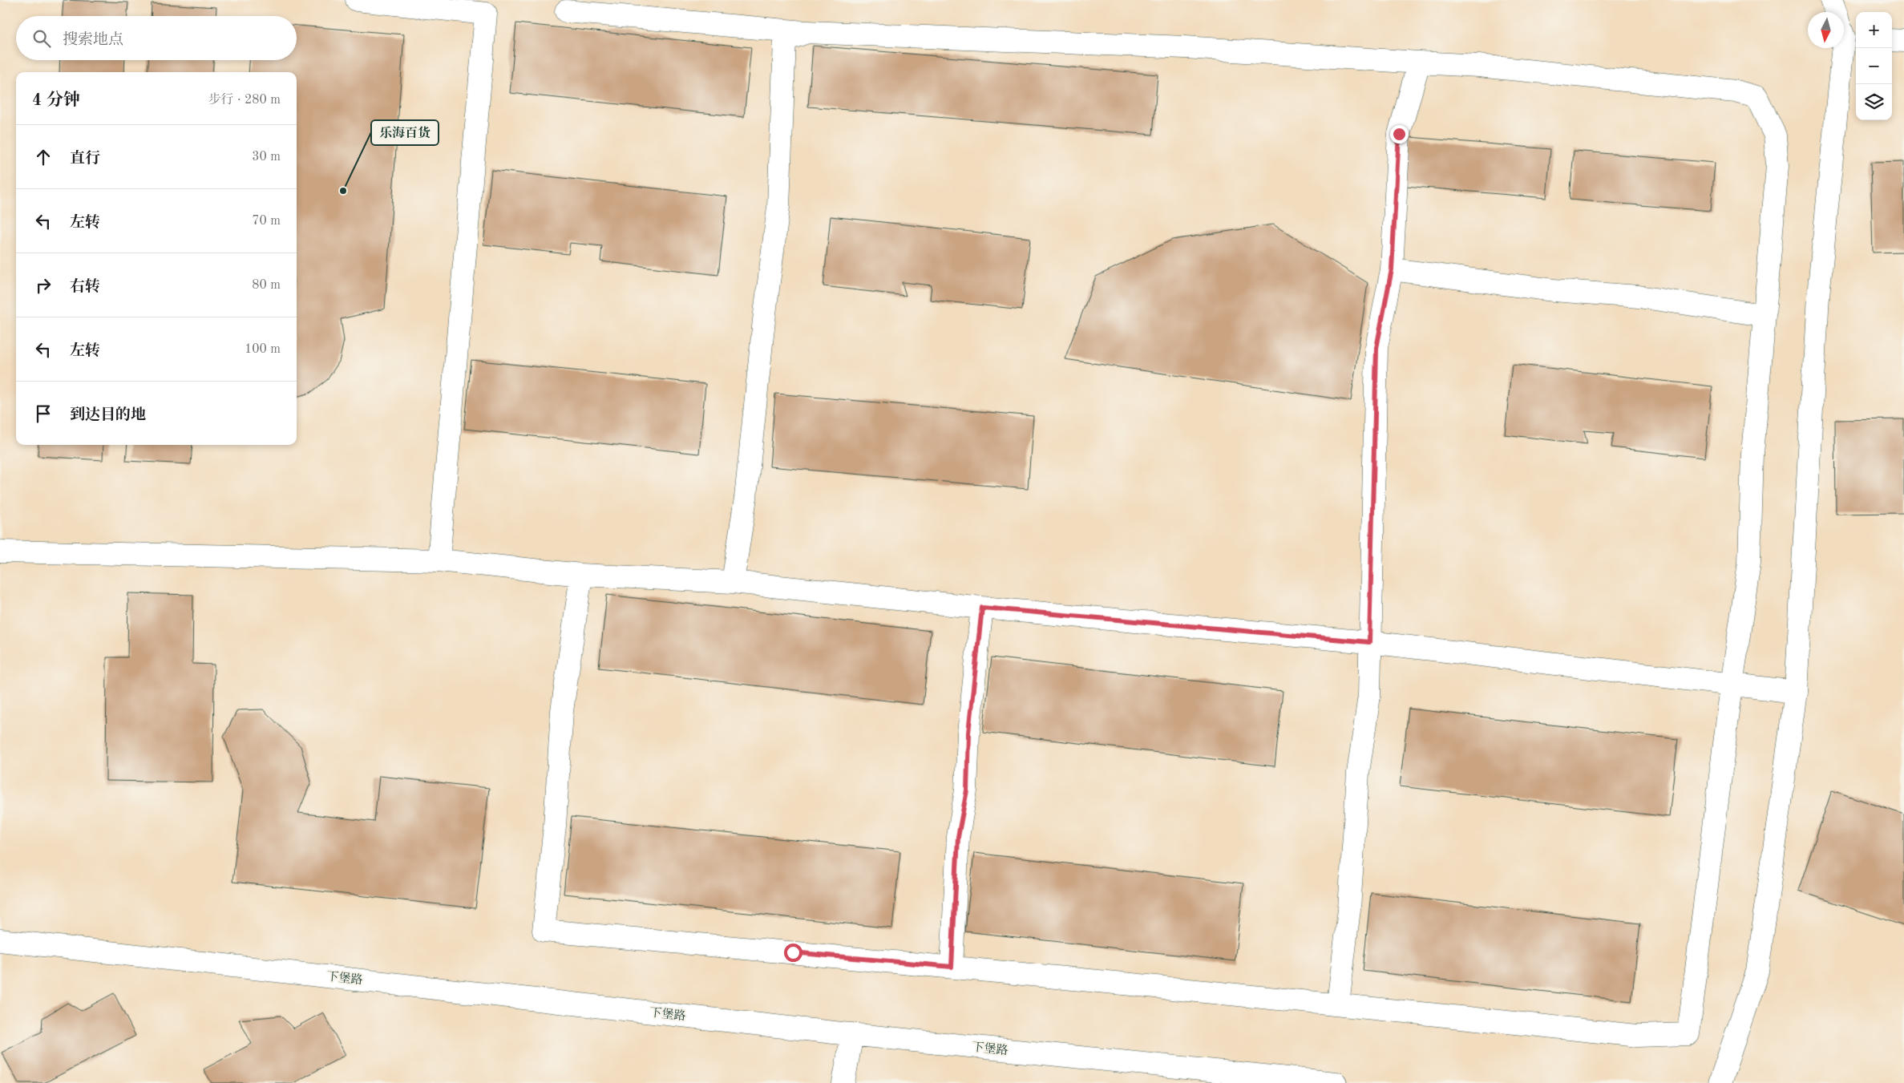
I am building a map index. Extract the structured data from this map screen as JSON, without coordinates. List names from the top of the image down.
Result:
{
  "streets": {
    "street": ["下堡路"]
  },
  "places": ["乐海百货"],
  "north": "bottom",
  "page": {
    "map_buttons": ["+", "−"],
    "search": "搜索地点",
    "heading": ["4 分钟", "步行 · 280 m"],
    "list": [
      ["直行", "30 m"],
      ["左转", "70 m"],
      ["右转", "80 m"],
      ["左转", "100 m"],
      "到达目的地"
    ]
  }
}
